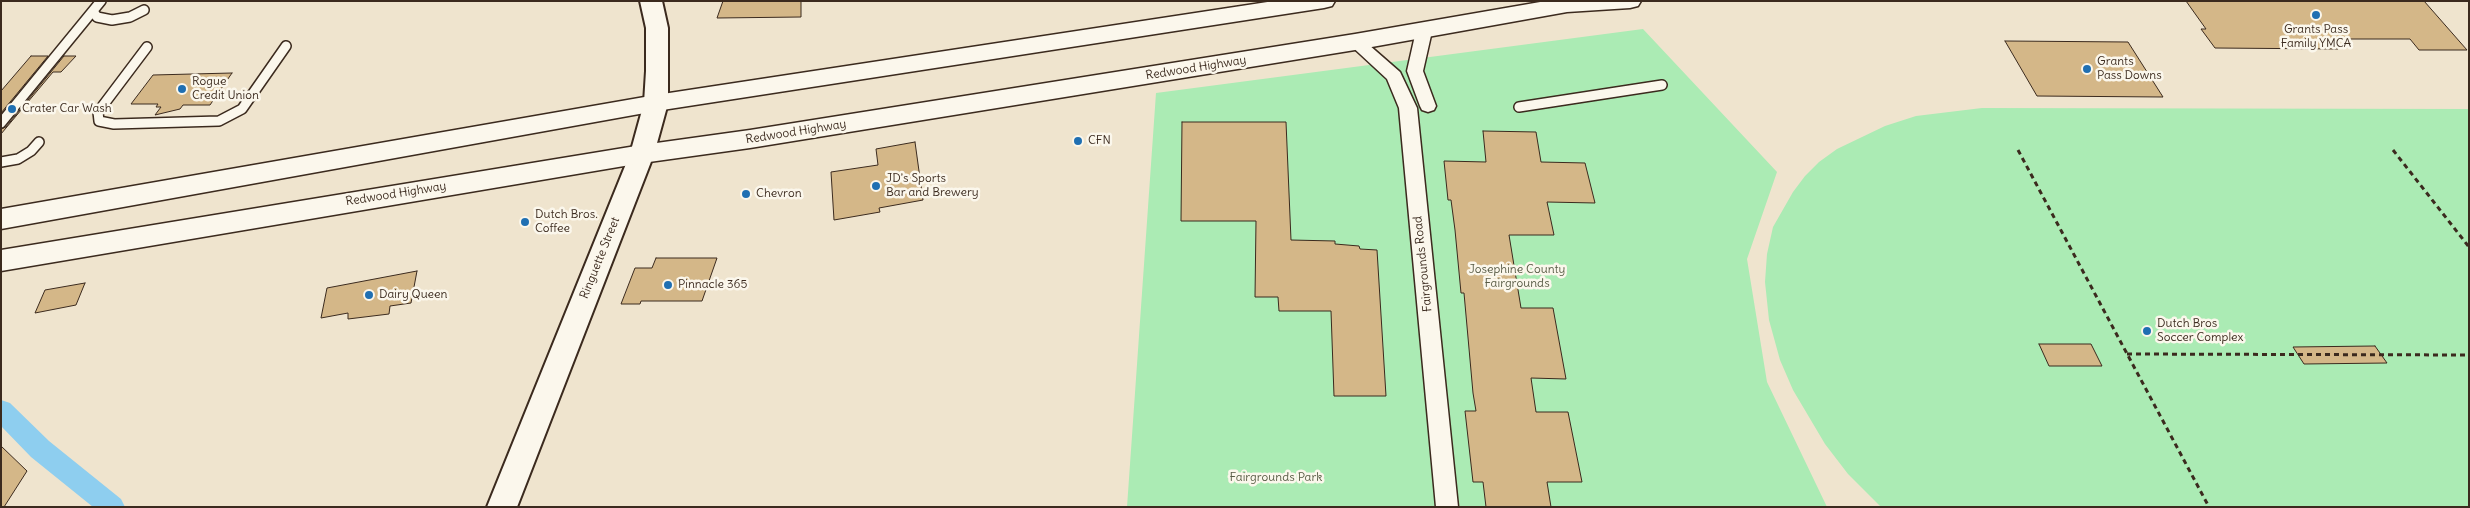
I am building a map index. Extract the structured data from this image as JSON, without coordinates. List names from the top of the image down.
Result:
{
  "streets": {
    "highway": ["Redwood Highway"],
    "street": ["Ringuette Street", "Fairgrounds Road"]
  },
  "crossings": [
    ["Redwood Highway", "Ringuette Street"],
    ["Redwood Highway", "Fairgrounds Road"]
  ],
  "parks": ["Josephine County Fairgrounds", "Fairgrounds Park"],
  "places": [
    "Grants Pass Family YMCA",
    "Grants Pass Downs",
    "Rogue Credit Union",
    "Crater Car Wash",
    "CFN",
    "JD's Sports Bar and Brewery",
    "Chevron",
    "Dutch Bros. Coffee",
    "Pinnacle 365",
    "Dairy Queen",
    "Dutch Bros Soccer Complex"
  ]
}
